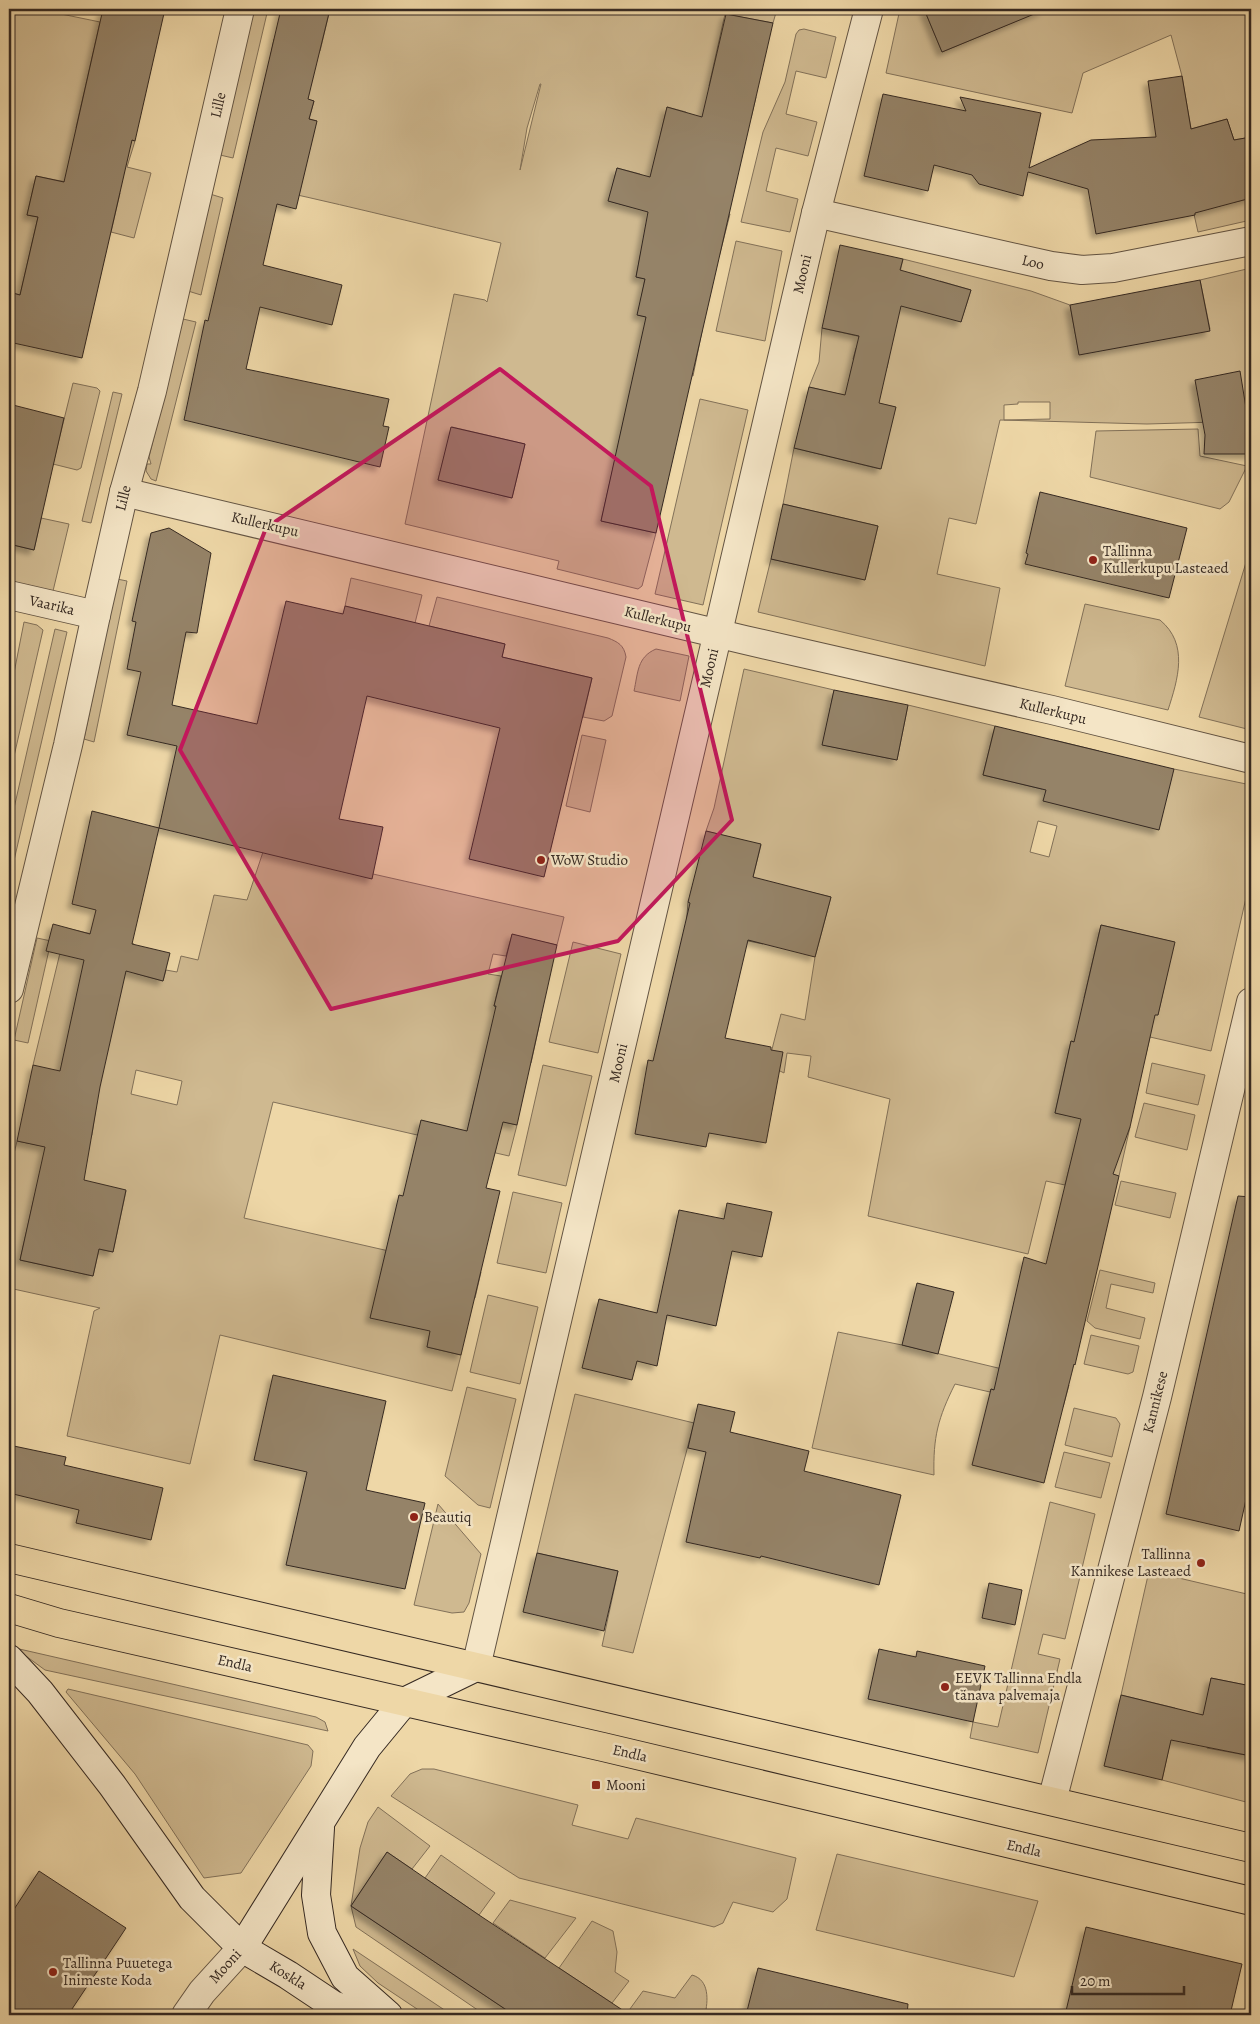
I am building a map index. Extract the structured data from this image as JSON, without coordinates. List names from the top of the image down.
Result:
{
  "streets": {
    "main road": ["Endla"],
    "street": [
      "Lille",
      "Loo",
      "Mooni",
      "Kullerkupu",
      "Vaarika",
      "Kannikese",
      "Koskla"
    ]
  },
  "crossings": [
    ["Lille", "Kullerkupu"],
    ["Lille", "Vaarika"],
    ["Loo", "Mooni"],
    ["Mooni", "Kullerkupu"],
    ["Mooni", "Endla"],
    ["Mooni", "Koskla"]
  ],
  "places": {
    "other": [
      "Tallinna Kullerkupu Lasteaed",
      "WoW Studio",
      "Beautiq",
      "Tallinna Kannikese Lasteaed",
      "EEVK Tallinna Endla tänava palvemaja",
      "Tallinna Puuetega Inimeste Koda"
    ],
    "transit": ["Mooni"]
  },
  "scale_bar": "20 m"
}
